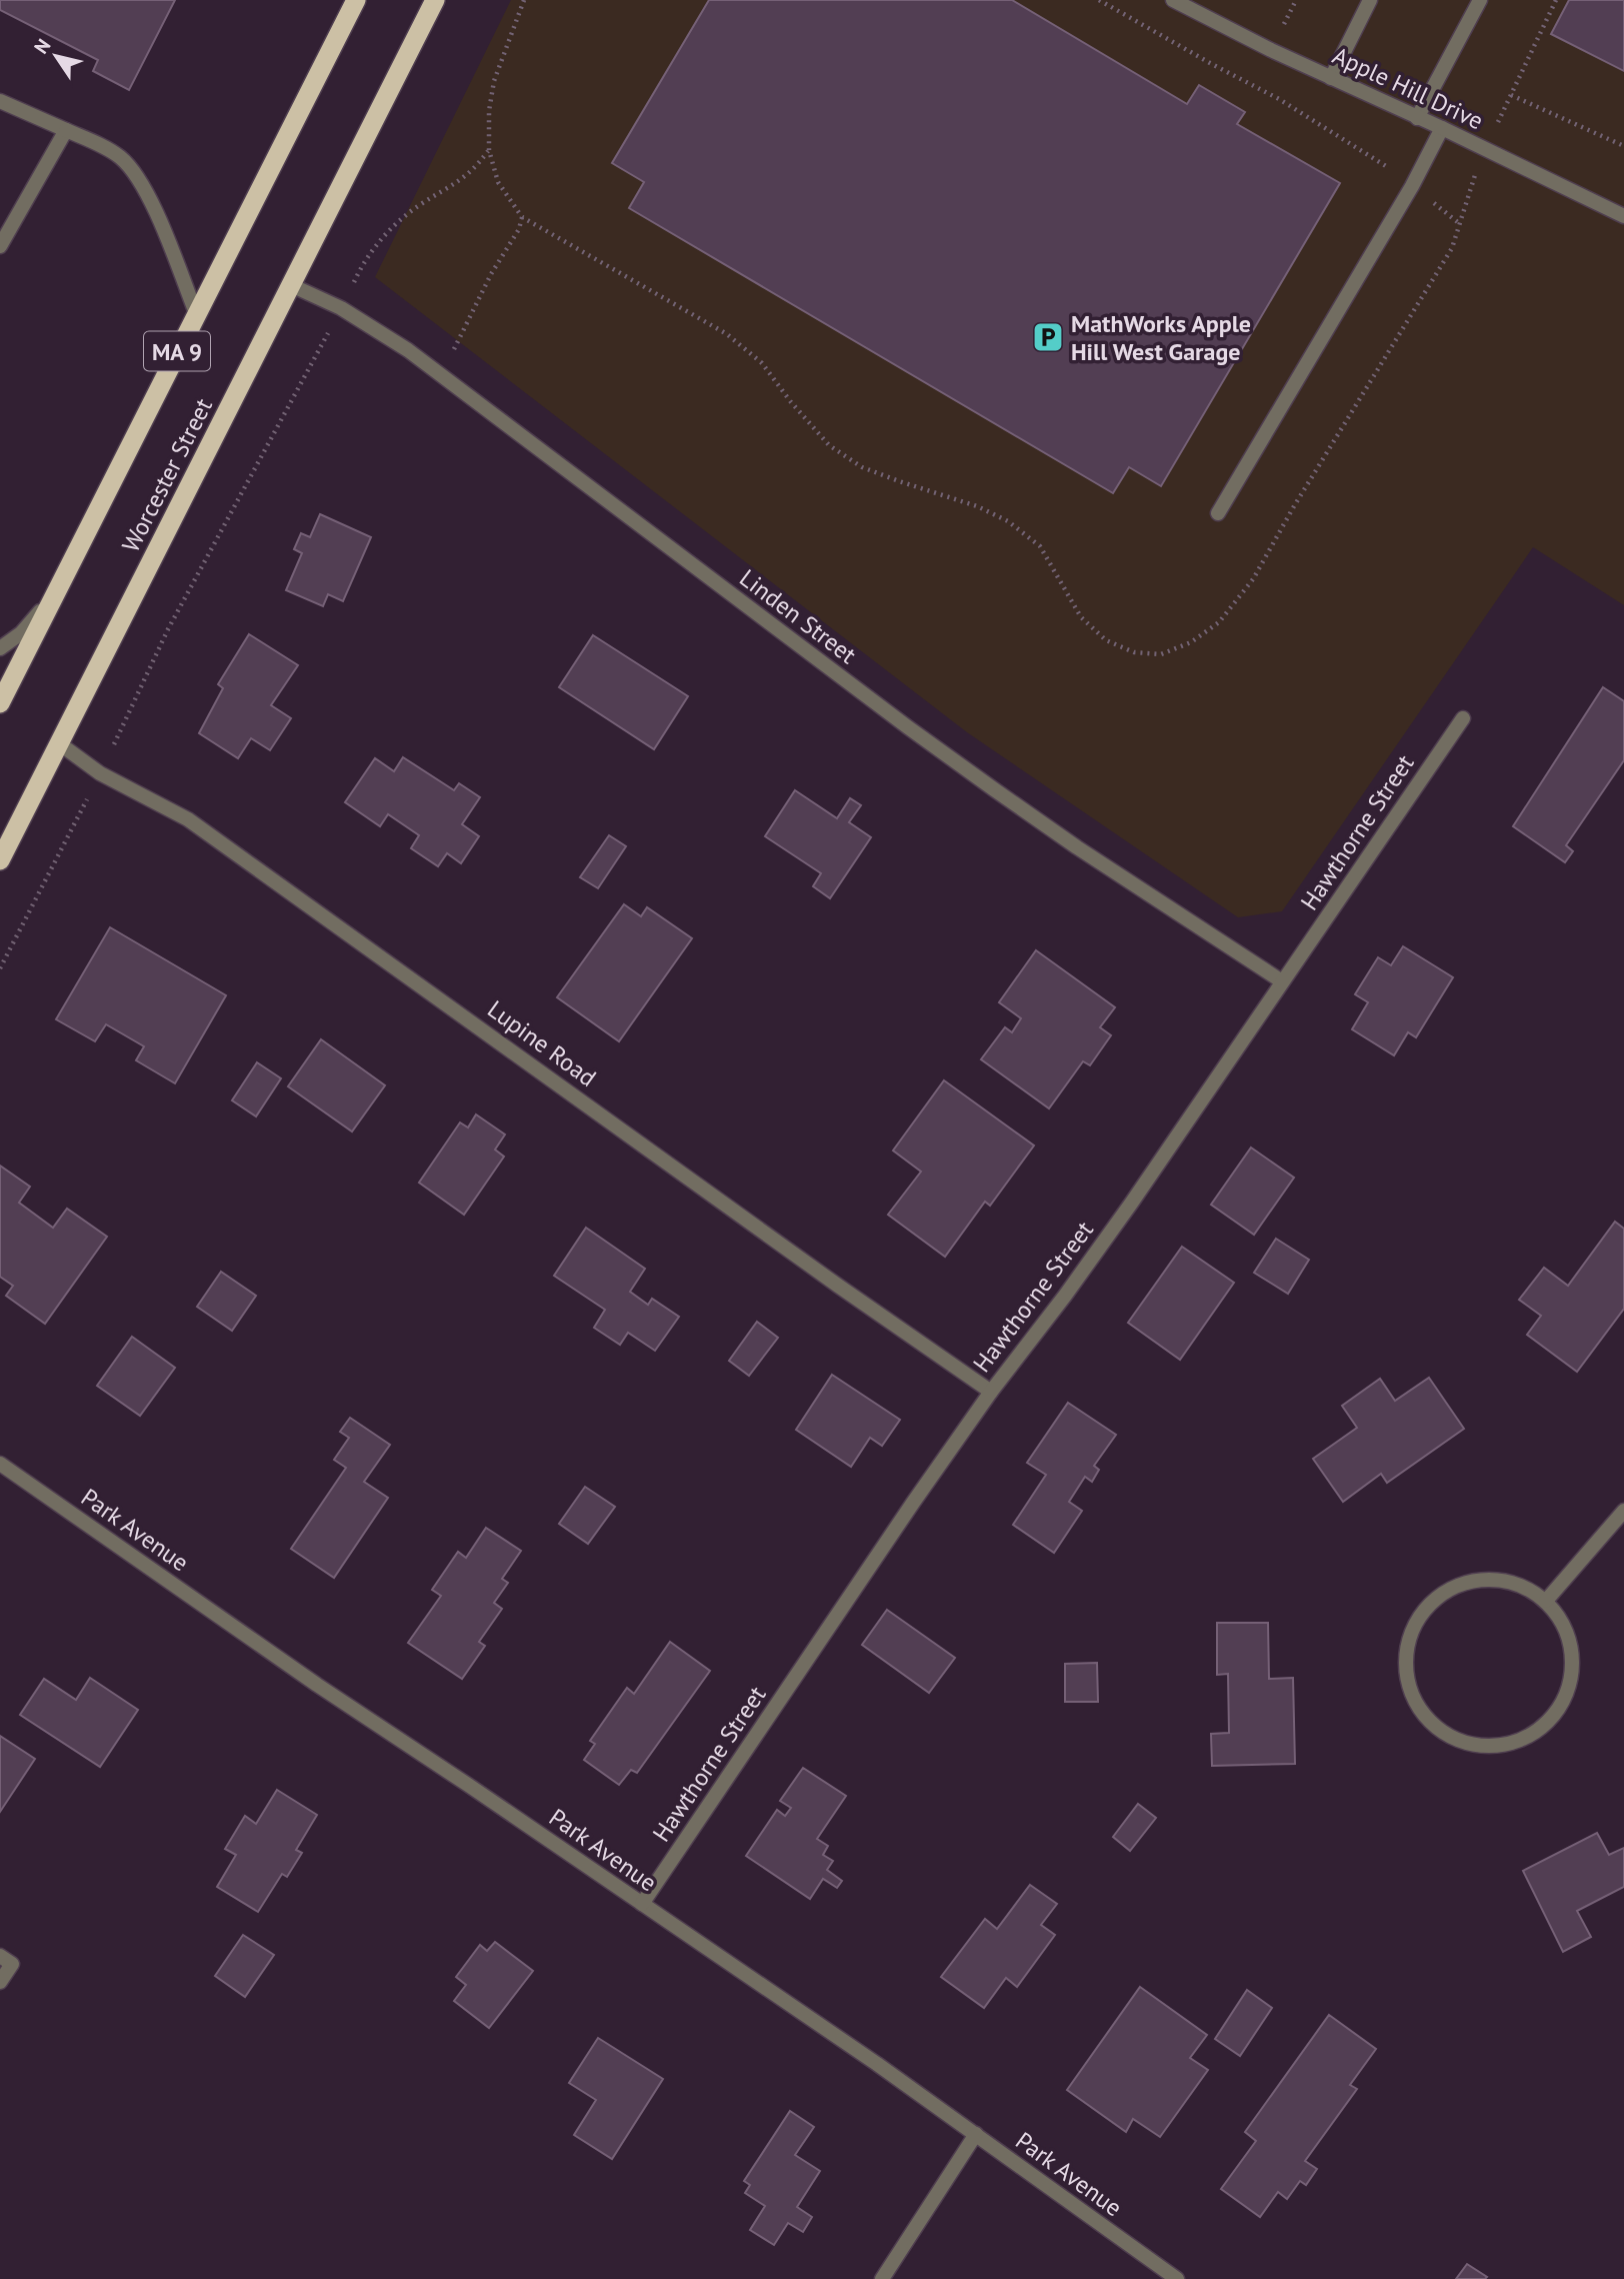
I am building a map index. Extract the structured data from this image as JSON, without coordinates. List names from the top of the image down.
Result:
{
  "streets": {
    "highway": ["MA 9", "Worcester Street"],
    "street": [
      "Apple Hill Drive",
      "Linden Street",
      "Hawthorne Street",
      "Lupine Road",
      "Park Avenue"
    ]
  },
  "crossings": [
    ["Worcester Street", "Linden Street"],
    ["Worcester Street", "Lupine Road"],
    ["Linden Street", "Hawthorne Street"],
    ["Hawthorne Street", "Lupine Road"],
    ["Hawthorne Street", "Park Avenue"]
  ],
  "places": {
    "parking": ["MathWorks Apple Hill West Garage"]
  },
  "north": "top left"
}
